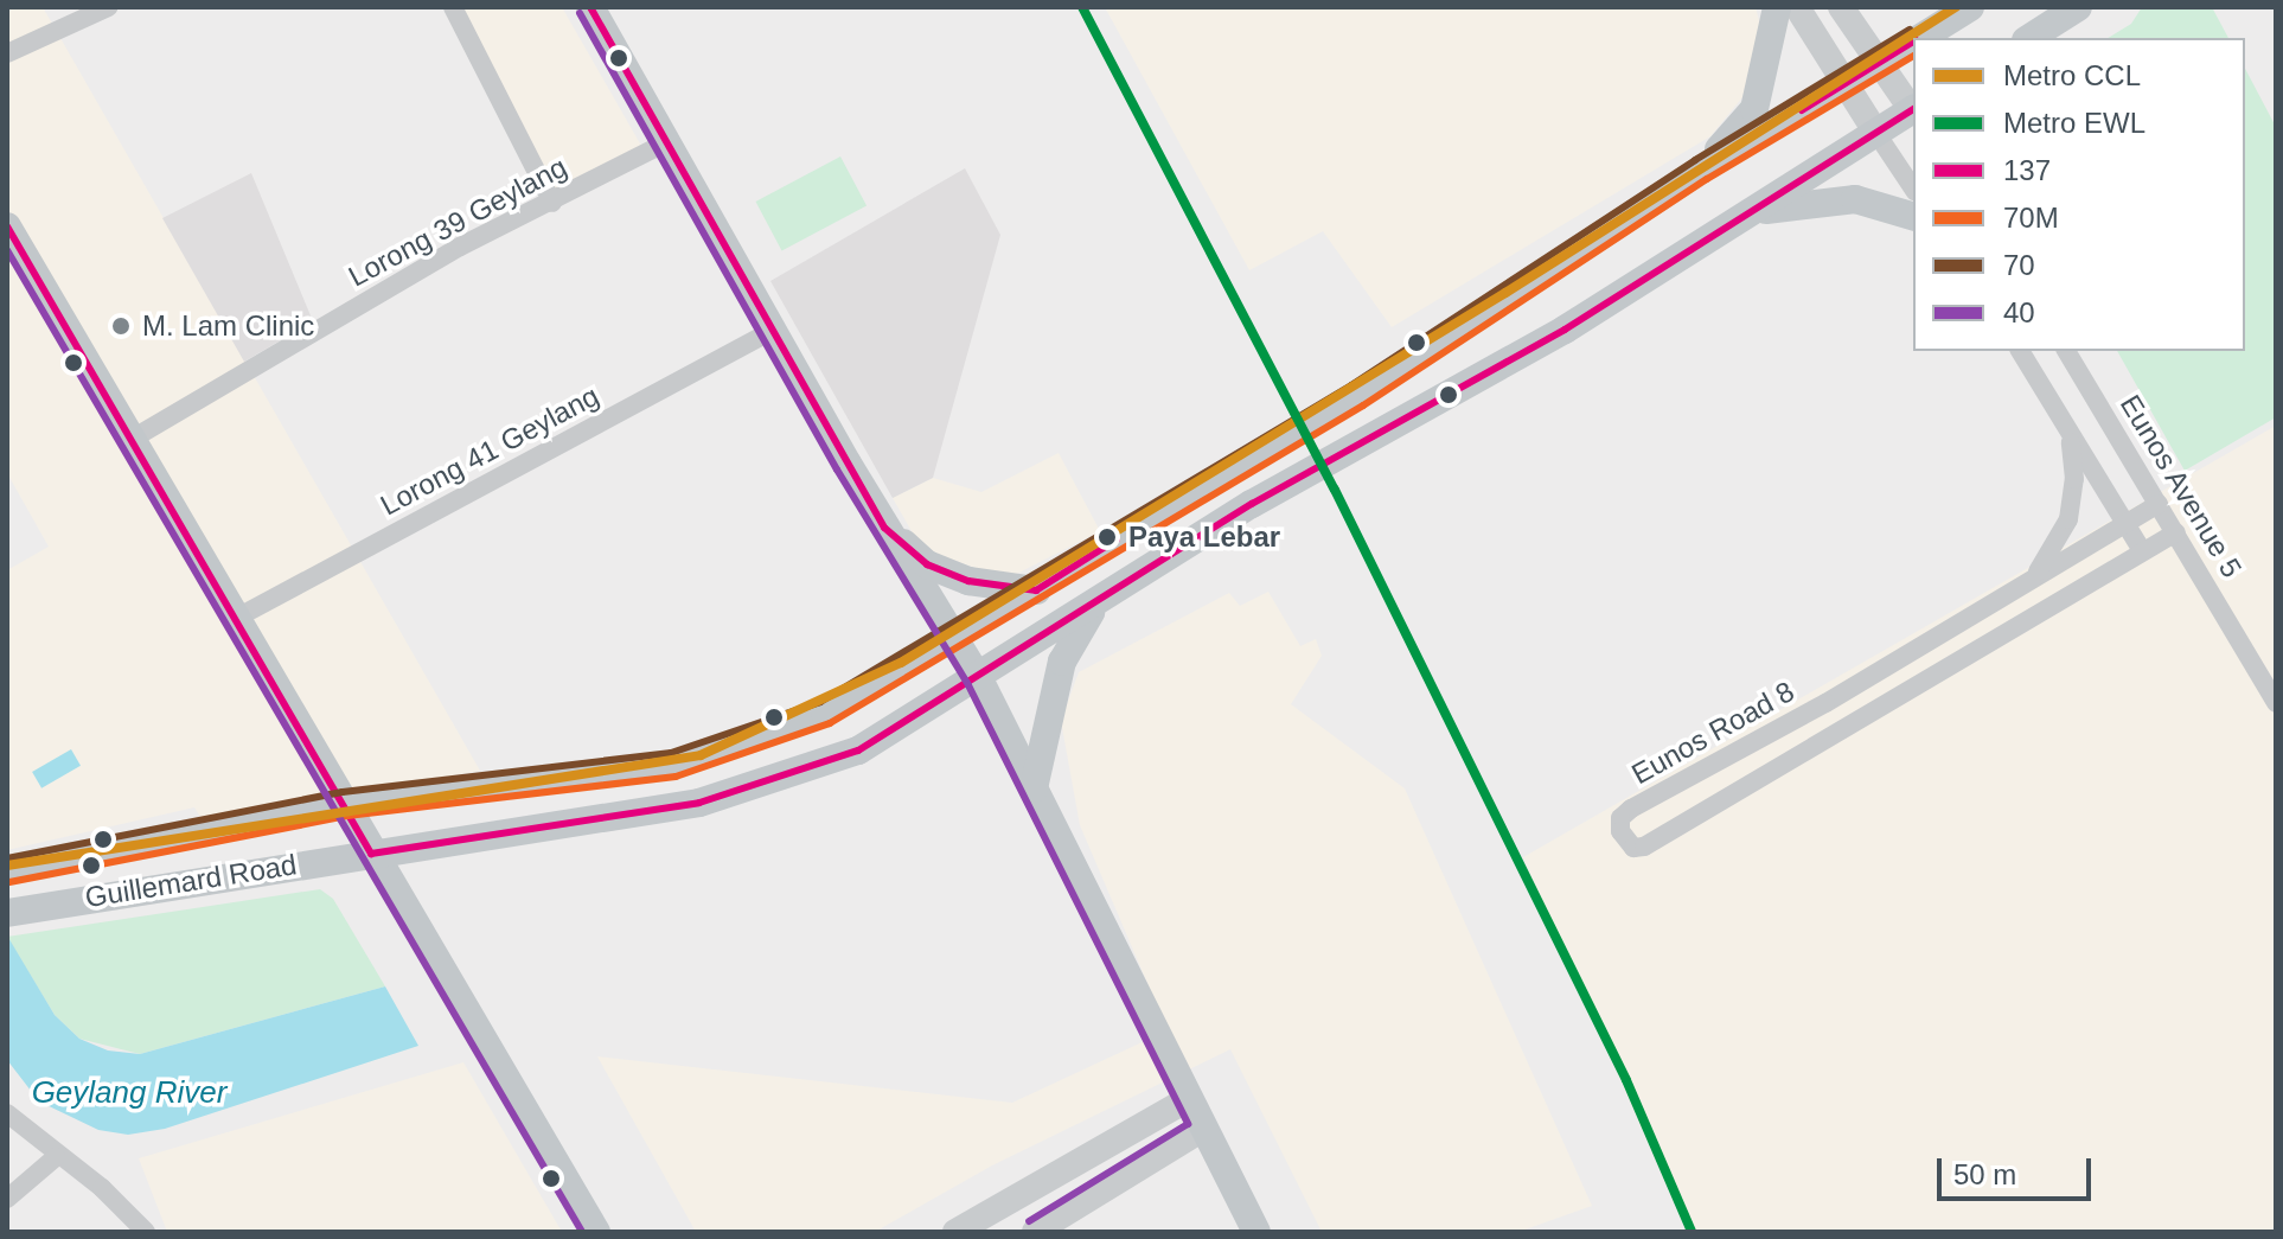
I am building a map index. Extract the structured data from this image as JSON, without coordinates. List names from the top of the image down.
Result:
{
  "streets": {
    "main road": ["Guillemard Road"],
    "street": [
      "Lorong 39 Geylang",
      "Lorong 41 Geylang",
      "Eunos Avenue 5",
      "Eunos Road 8"
    ]
  },
  "crossings": [
    ["Eunos Avenue 5", "Eunos Road 8"]
  ],
  "water": ["Geylang River"],
  "places": ["M. Lam Clinic", "Paya Lebar"],
  "lines": [
    "metro line CCL",
    "metro line EWL",
    "transit line 137",
    "transit line 40",
    "transit line 70",
    "transit line 70M"
  ],
  "legend": [
    "Metro CCL",
    "Metro EWL",
    "137",
    "70M",
    "70",
    "40"
  ],
  "scale_bar": "50 m"
}
